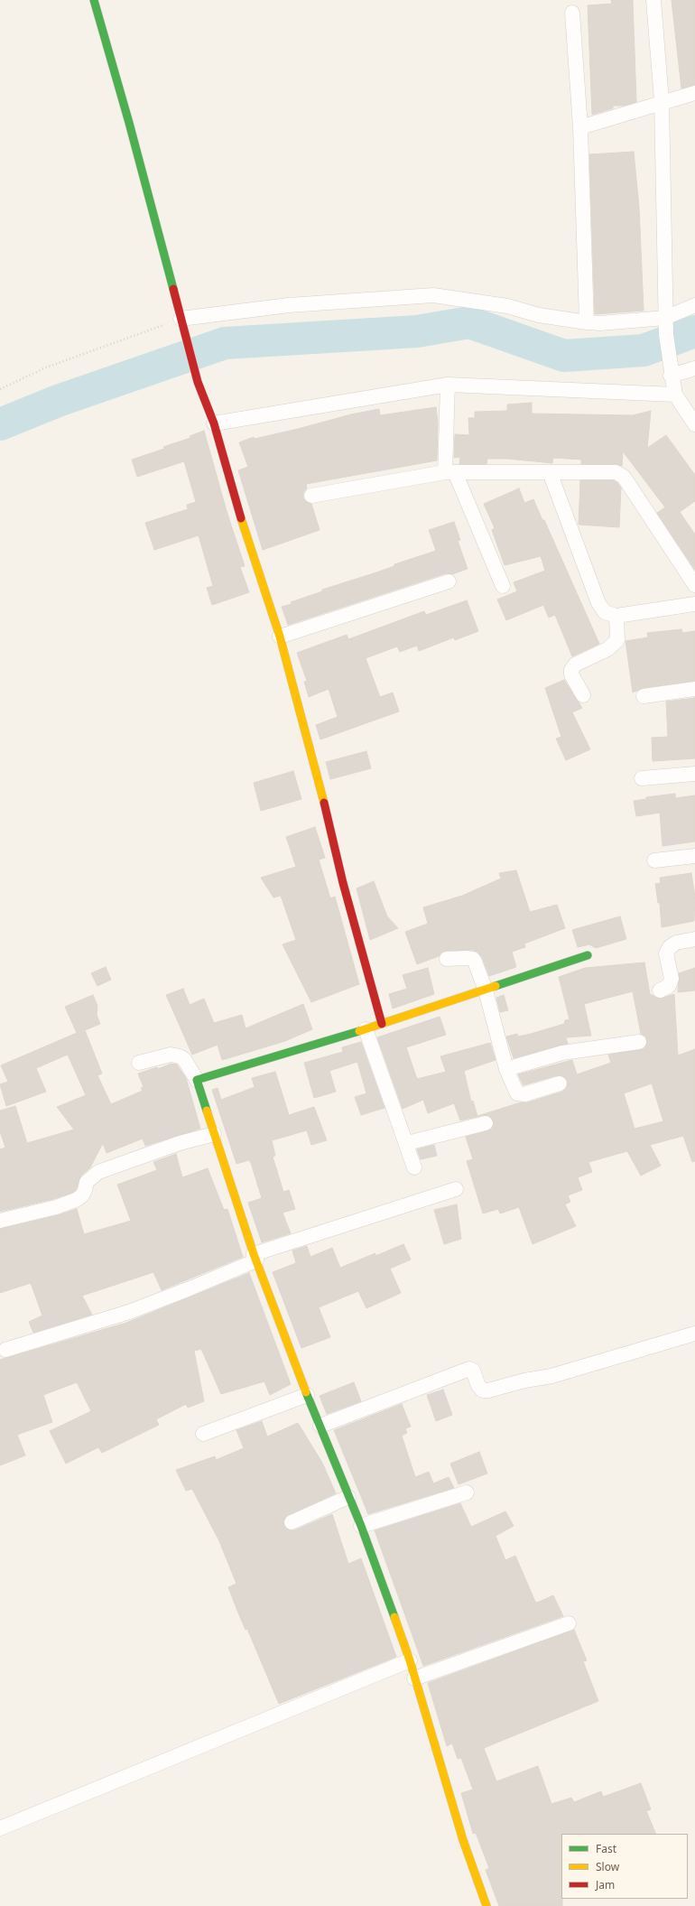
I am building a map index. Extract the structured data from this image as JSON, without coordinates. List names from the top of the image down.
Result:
{
  "legend": ["Fast", "Slow", "Jam"]
}
